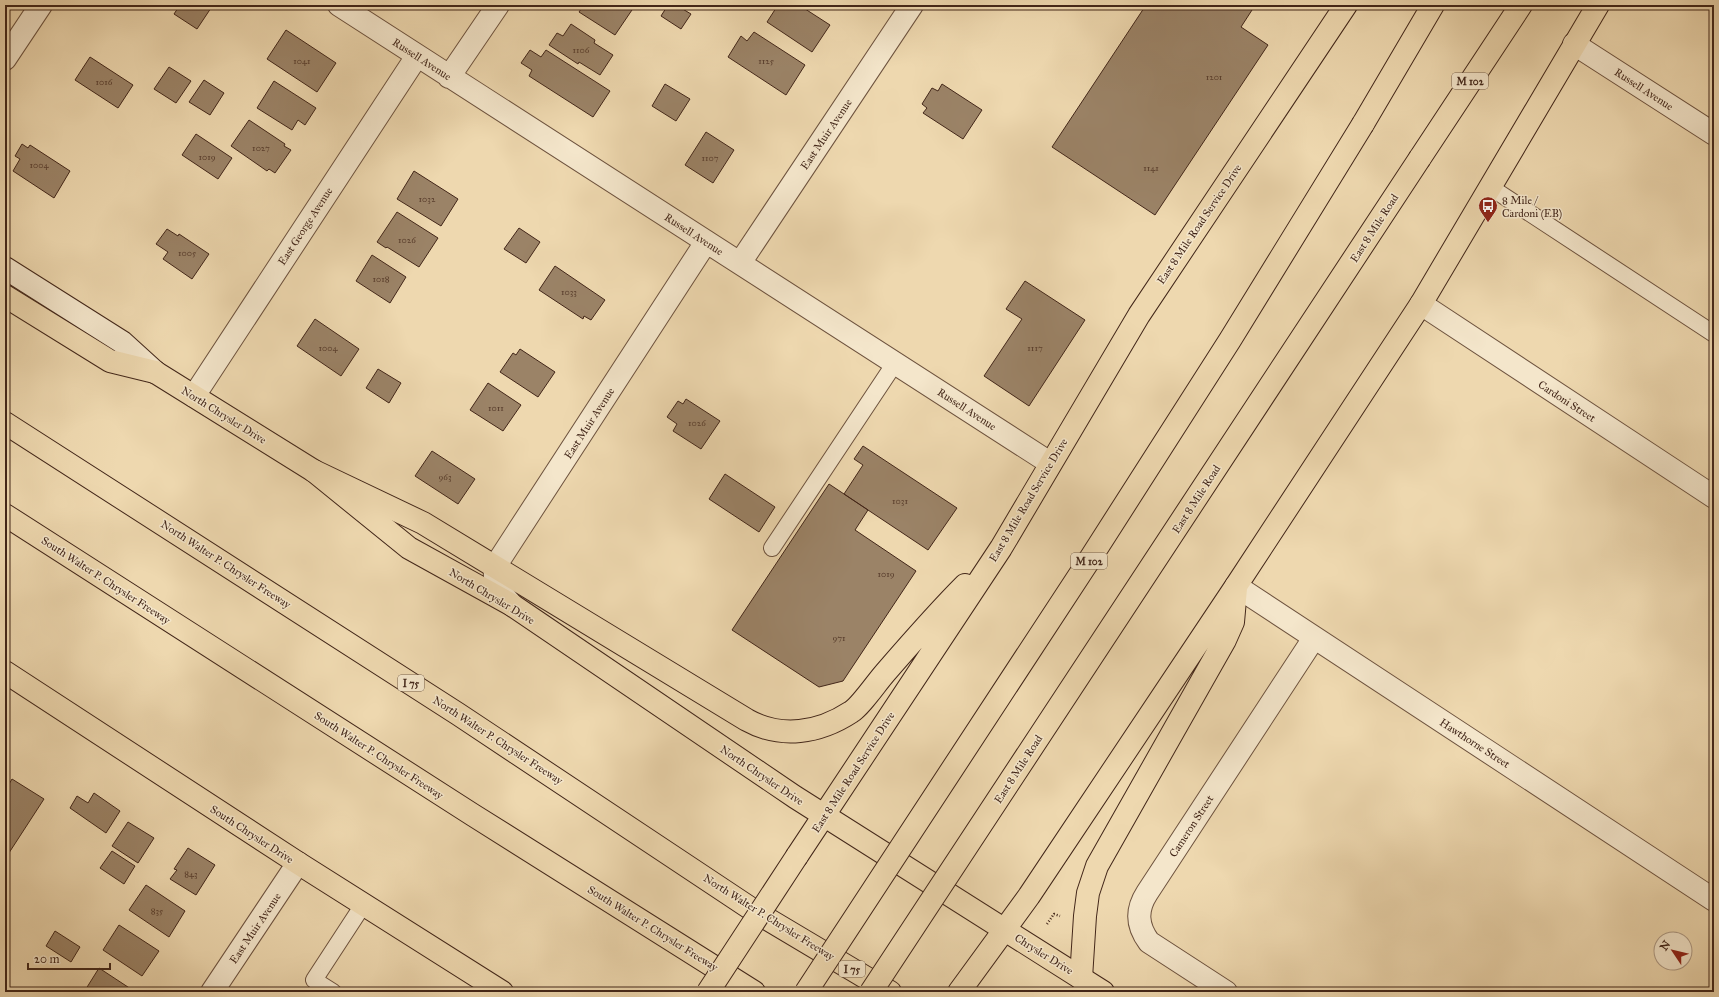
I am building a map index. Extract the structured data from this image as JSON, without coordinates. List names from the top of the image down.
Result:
{
  "streets": {
    "main road": [
      "M 102",
      "East 8 Mile Road Service Drive",
      "East 8 Mile Road",
      "North Chrysler Drive",
      "North Walter P. Chrysler Freeway",
      "South Walter P. Chrysler Freeway",
      "I 75",
      "South Chrysler Drive",
      "Chrysler Drive"
    ],
    "street": [
      "Russell Avenue",
      "East Muir Avenue",
      "East George Avenue",
      "Cardoni Street",
      "Hawthorne Street",
      "Cameron Street"
    ]
  },
  "crossings": [
    ["Russell Avenue", "East Muir Avenue"],
    ["Russell Avenue", "East 8 Mile Road Service Drive"],
    ["Russell Avenue", "East George Avenue"],
    ["East Muir Avenue", "South Chrysler Drive"],
    ["East 8 Mile Road Service Drive", "North Chrysler Drive"],
    ["East George Avenue", "North Chrysler Drive"],
    ["North Chrysler Drive", "Chrysler Drive"],
    ["Hawthorne Street", "Cameron Street"]
  ],
  "places": {
    "bus stop": ["8 Mile / Cardoni (EB)"]
  },
  "house_numbers": [
    "1106",
    "1041",
    "1125",
    "1201",
    "1016",
    "1027",
    "1019",
    "1107",
    "1004",
    "1141",
    "1032",
    "1026",
    "1005",
    "1018",
    "1033",
    "1004",
    "1117",
    "1011",
    "1026",
    "963",
    "1031",
    "1019",
    "971",
    "843",
    "835"
  ],
  "scale_bar": "20 m",
  "north": "top left"
}
